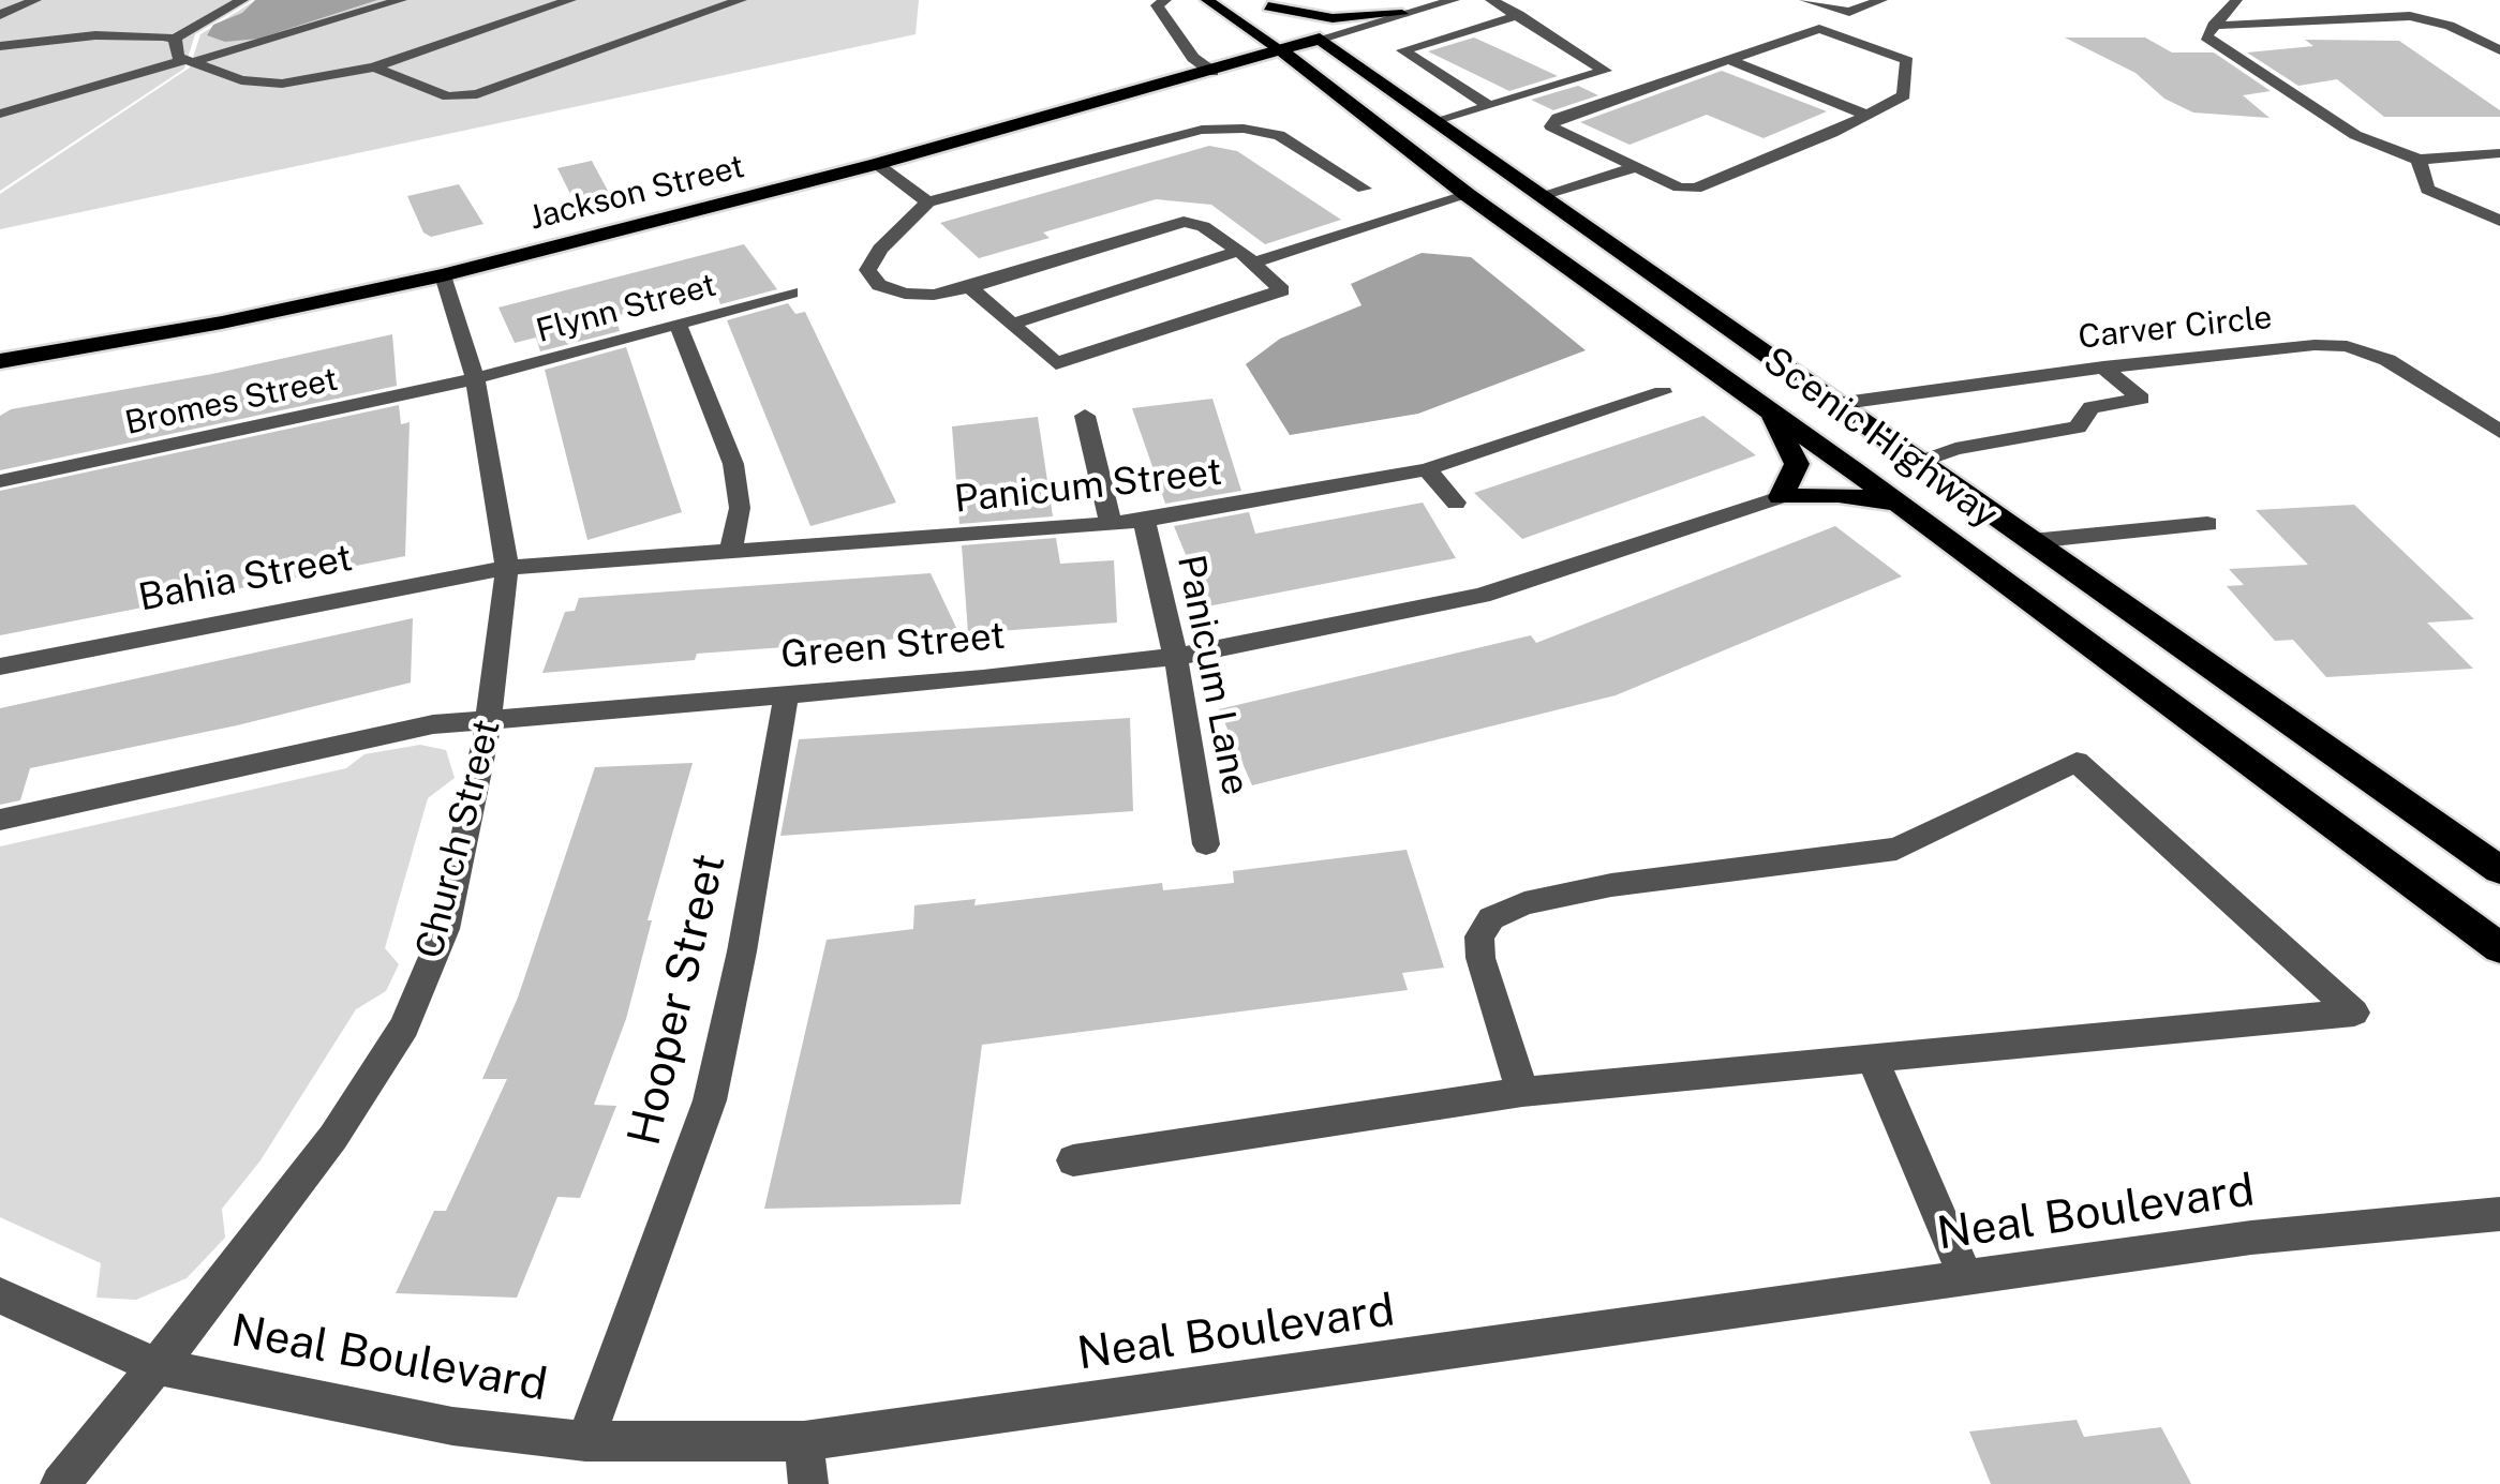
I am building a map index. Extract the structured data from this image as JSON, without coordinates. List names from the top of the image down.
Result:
{
  "streets": {
    "highway": ["Jackson Street", "Scenic Highway"],
    "street": [
      "Flynn Street",
      "Carver Circle",
      "Bromes Street",
      "Panicum Street",
      "Bahia Street",
      "Green Street",
      "Panicum Lane",
      "Church Street",
      "Hooper Street",
      "Neal Boulevard"
    ]
  },
  "crossings": [
    ["Jackson Street", "Scenic Highway"],
    ["Jackson Street", "Church Street"],
    ["Flynn Street", "Bromes Street"],
    ["Flynn Street", "Church Street"],
    ["Carver Circle", "Scenic Highway"],
    ["Bromes Street", "Church Street"],
    ["Panicum Street", "Bahia Street"],
    ["Panicum Street", "Panicum Lane"],
    ["Panicum Street", "Church Street"],
    ["Bahia Street", "Church Street"],
    ["Green Street", "Panicum Lane"],
    ["Green Street", "Church Street"],
    ["Green Street", "Hooper Street"],
    ["Church Street", "Neal Boulevard"],
    ["Hooper Street", "Neal Boulevard"]
  ]
}
